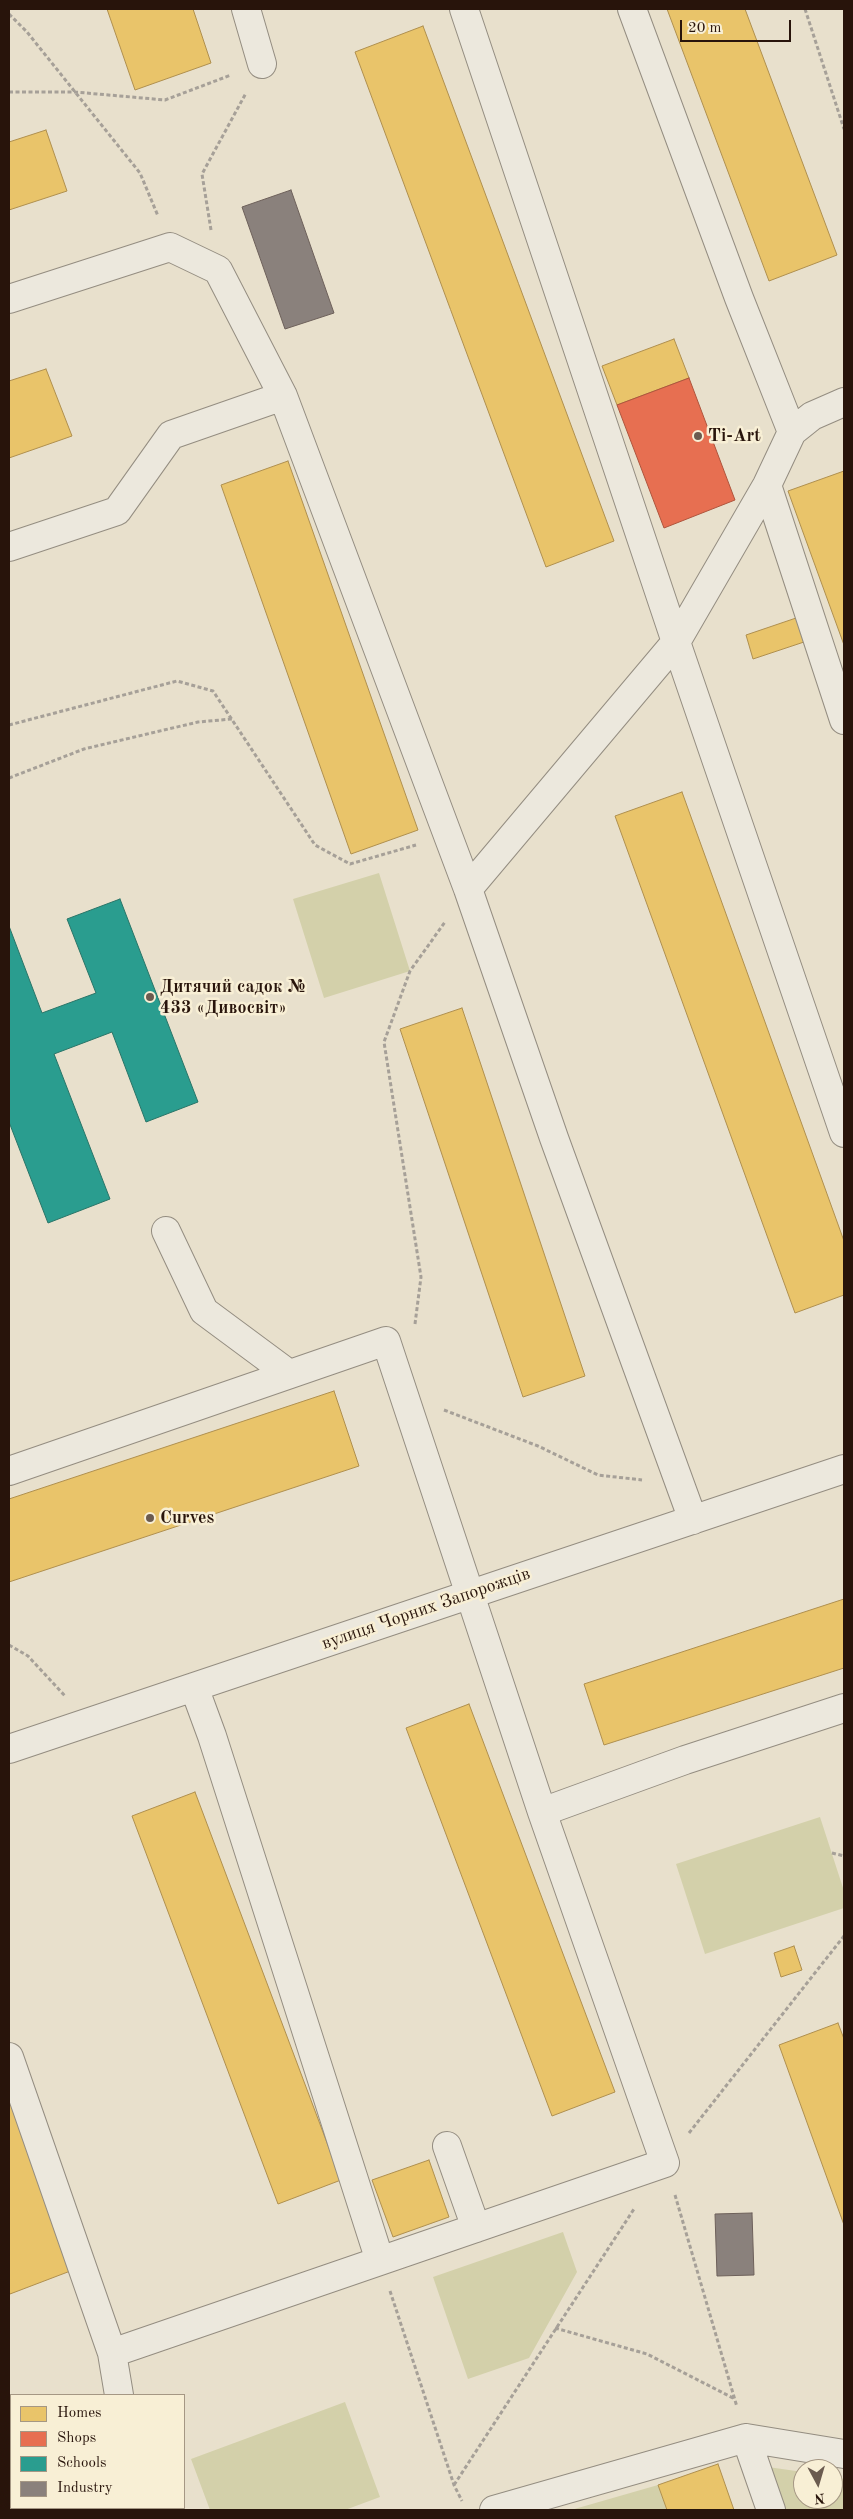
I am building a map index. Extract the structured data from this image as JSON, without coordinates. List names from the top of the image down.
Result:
{
  "streets": {
    "street": ["вулиця Чорних Запорожців"]
  },
  "places": ["Ti-Art", "Дитячий садок № 433 «Дивосвіт»", "Curves"],
  "legend": [
    "Homes",
    "Shops",
    "Schools",
    "Industry"
  ],
  "scale_bar": "20 m",
  "north": "bottom"
}
